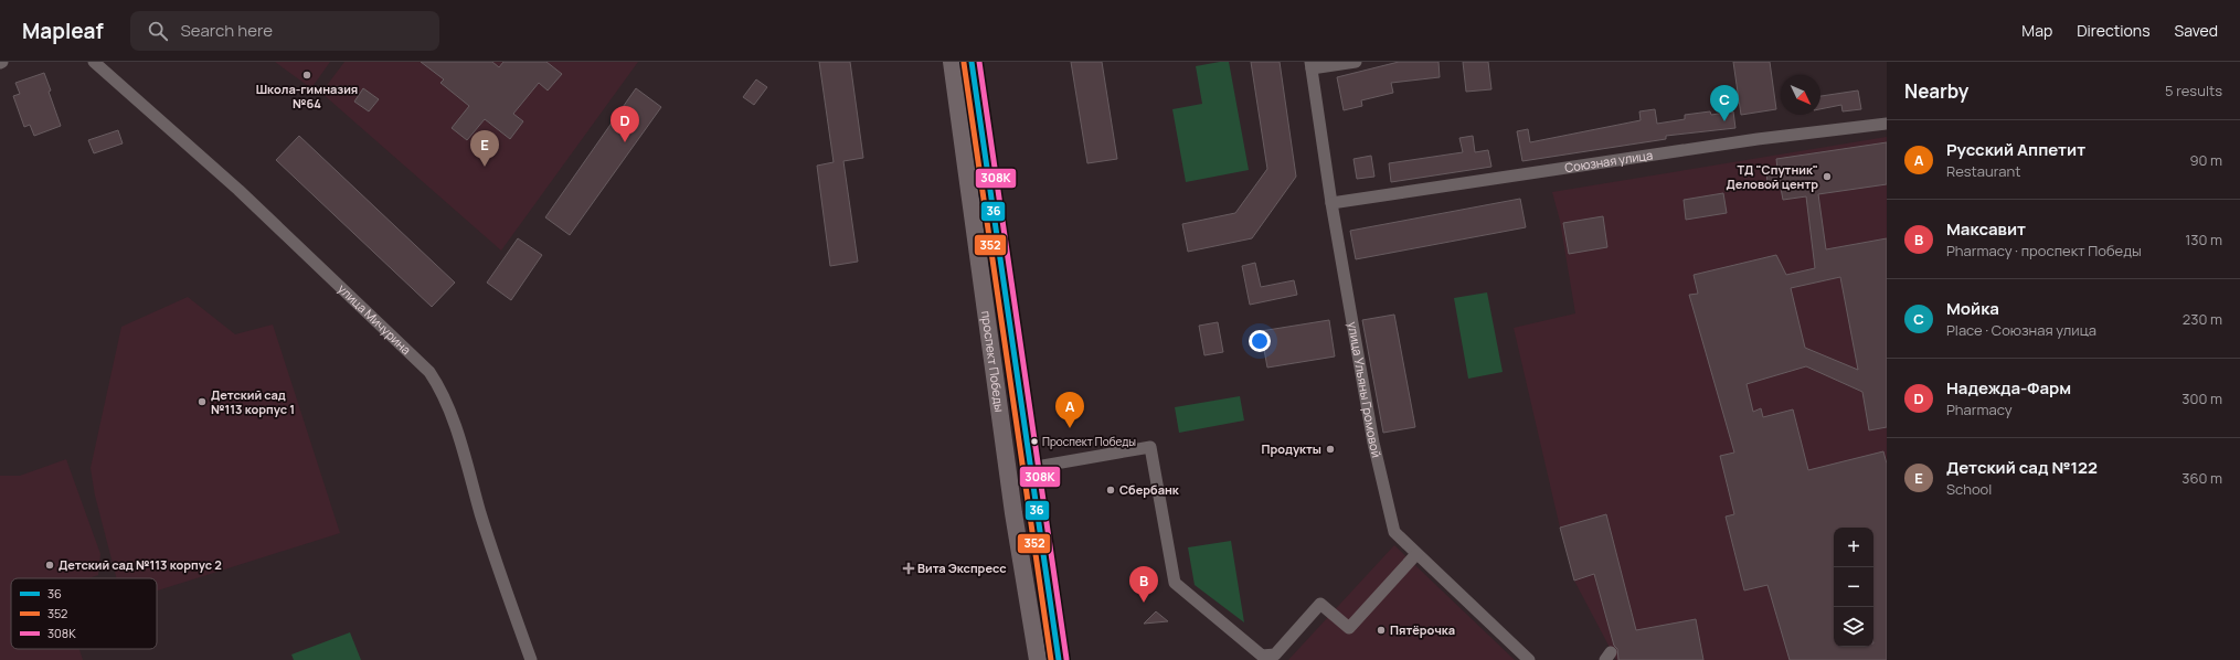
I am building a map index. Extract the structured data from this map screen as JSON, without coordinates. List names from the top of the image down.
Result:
{
  "streets": {
    "main road": ["проспект Победы"],
    "street": ["Союзная улица", "улица Мичурина", "улица Ульяны Громовой"]
  },
  "crossings": [
    ["Союзная улица", "улица Ульяны Громовой"]
  ],
  "places": {
    "other": [
      "Школа-гимназия №64",
      "ТД \"Спутник\" Деловой центр",
      "Детский сад №113 корпус 1",
      "Проспект Победы",
      "Продукты",
      "Сбербанк",
      "Детский сад №113 корпус 2",
      "Пятёрочка"
    ],
    "health": ["Вита Экспресс"]
  },
  "lines": ["transit line 36", "transit line 308К", "transit line 352"],
  "legend": ["36", "352", "308К"],
  "north": "bottom right",
  "page": {
    "header": "Mapleaf",
    "search": "Search here",
    "nav": ["Map", "Directions", "Saved"],
    "heading": ["Nearby", "5 results"],
    "pins": [
      "C",
      "D",
      "E",
      "A",
      "B"
    ],
    "list": [
      {
        "mark": "A",
        "name": "Русский Аппетит",
        "note": "Restaurant",
        "value": "90 m"
      },
      {
        "mark": "B",
        "name": "Максавит",
        "note": "Pharmacy · проспект Победы",
        "value": "130 m"
      },
      {
        "mark": "C",
        "name": "Мойка",
        "note": "Place · Союзная улица",
        "value": "230 m"
      },
      {
        "mark": "D",
        "name": "Надежда-Фарм",
        "note": "Pharmacy",
        "value": "300 m"
      },
      {
        "mark": "E",
        "name": "Детский сад №122",
        "note": "School",
        "value": "360 m"
      }
    ],
    "map_buttons": ["+", "−"]
  }
}
